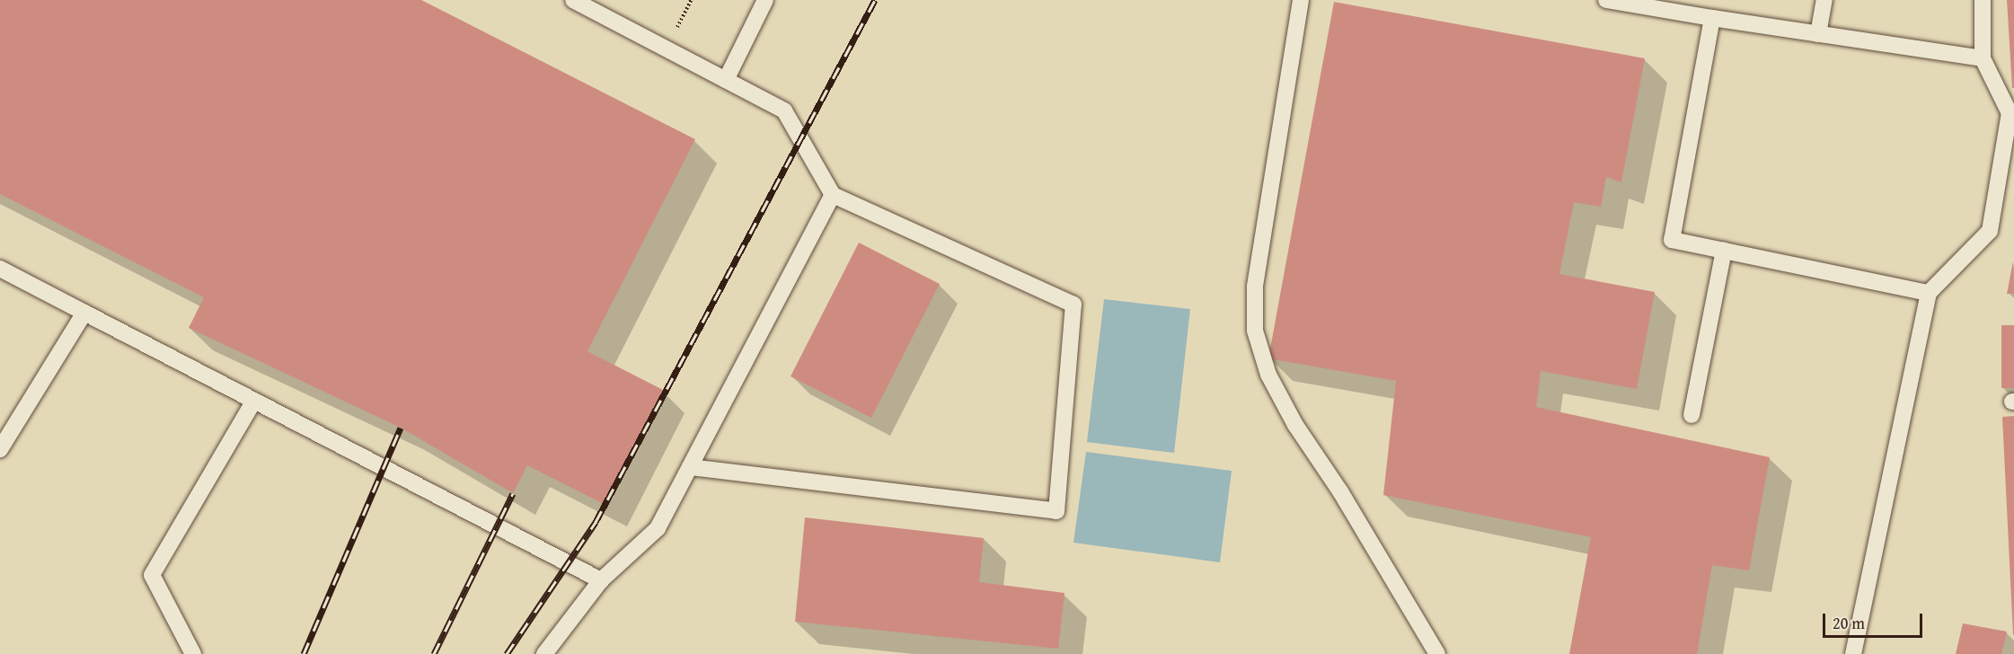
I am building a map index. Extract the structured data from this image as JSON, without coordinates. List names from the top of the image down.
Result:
{
  "scale_bar": "20 m"
}
